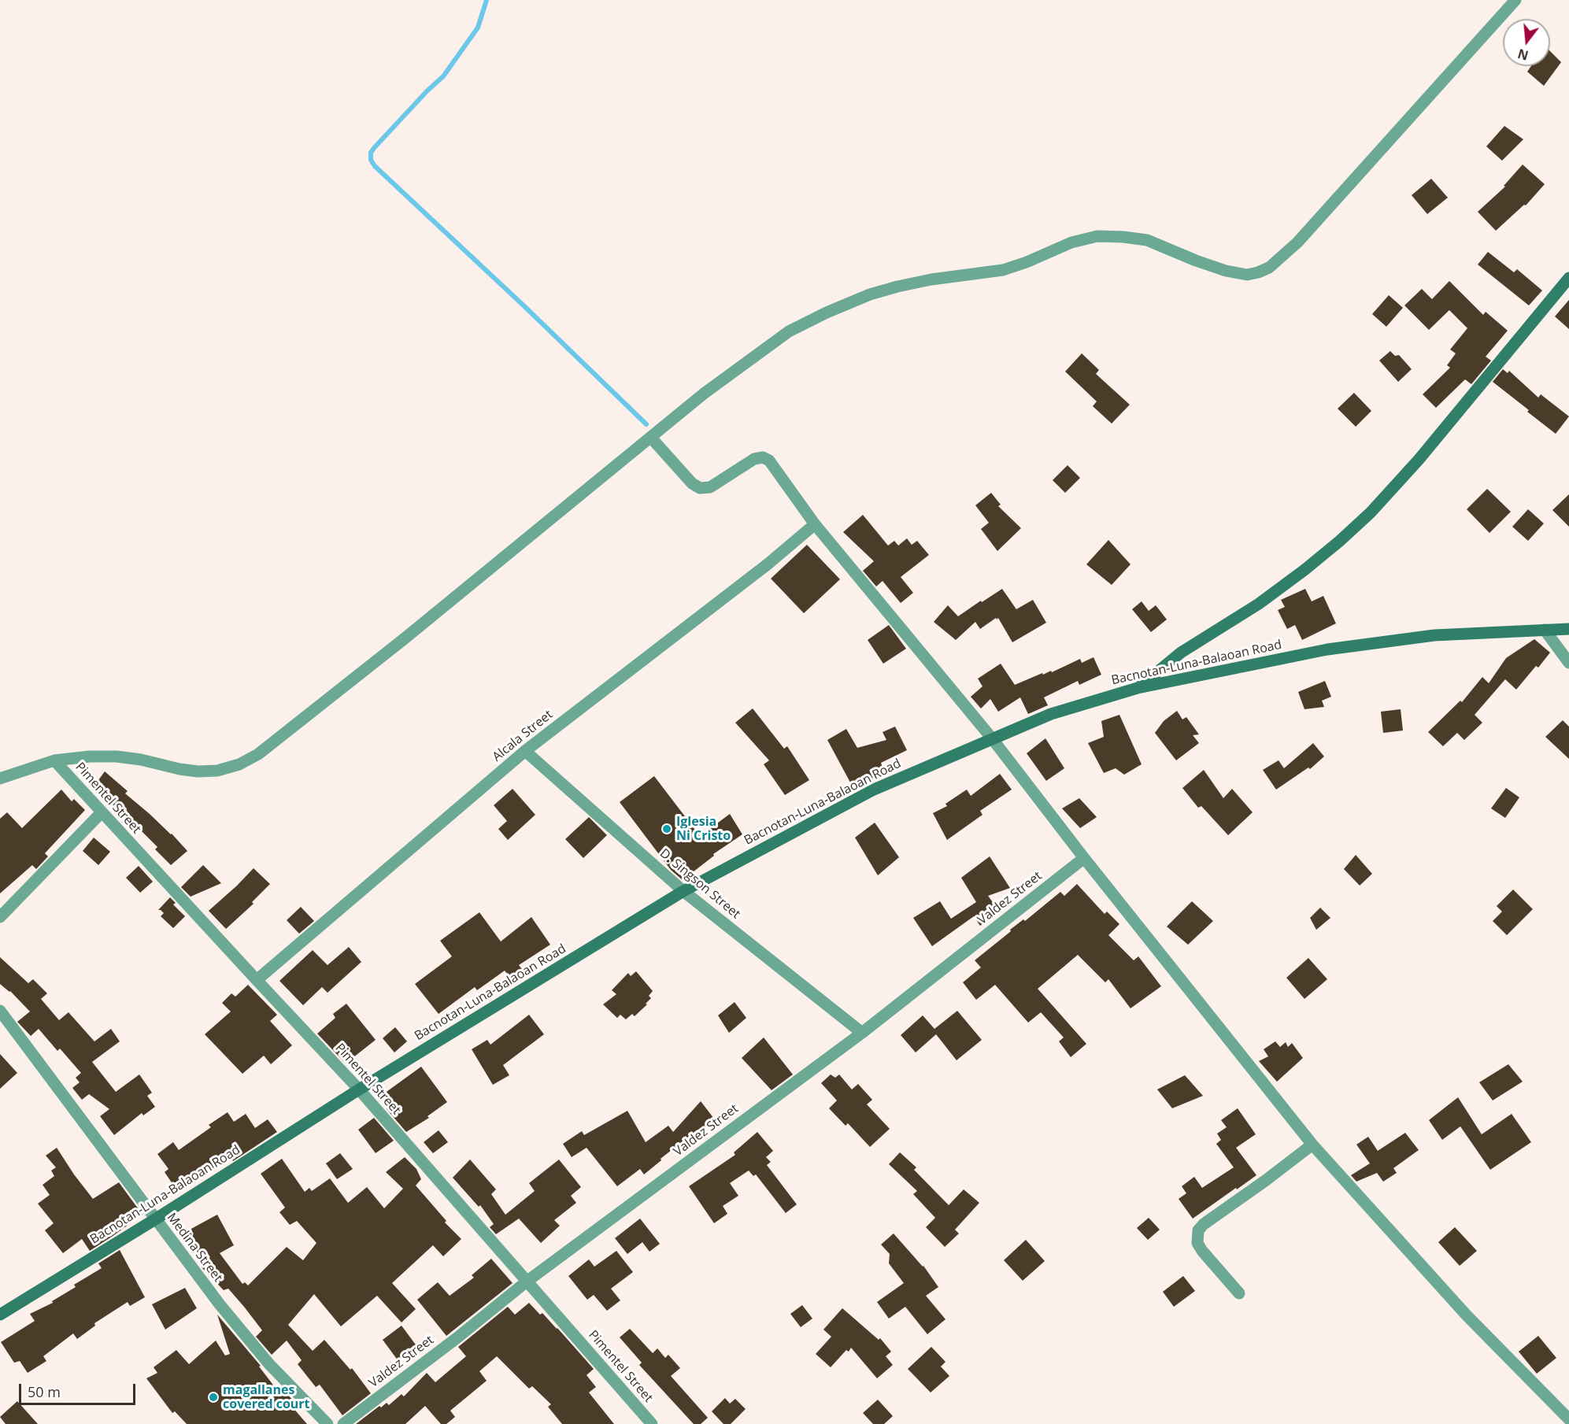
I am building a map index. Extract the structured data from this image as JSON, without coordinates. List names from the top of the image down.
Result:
{
  "streets": {
    "main road": ["Bacnotan-Luna-Balaoan Road"],
    "street": [
      "Alcala Street",
      "Pimentel Street",
      "D. Singson Street",
      "Valdez Street",
      "Medina Street"
    ]
  },
  "crossings": [
    ["Bacnotan-Luna-Balaoan Road", "Pimentel Street"],
    ["Bacnotan-Luna-Balaoan Road", "D. Singson Street"],
    ["Bacnotan-Luna-Balaoan Road", "Medina Street"],
    ["Alcala Street", "Pimentel Street"],
    ["Alcala Street", "D. Singson Street"],
    ["Pimentel Street", "Valdez Street"],
    ["D. Singson Street", "Valdez Street"]
  ],
  "places": ["Iglesia Ni Cristo", "magallanes covered court"],
  "scale_bar": "50 m",
  "north": "bottom"
}
